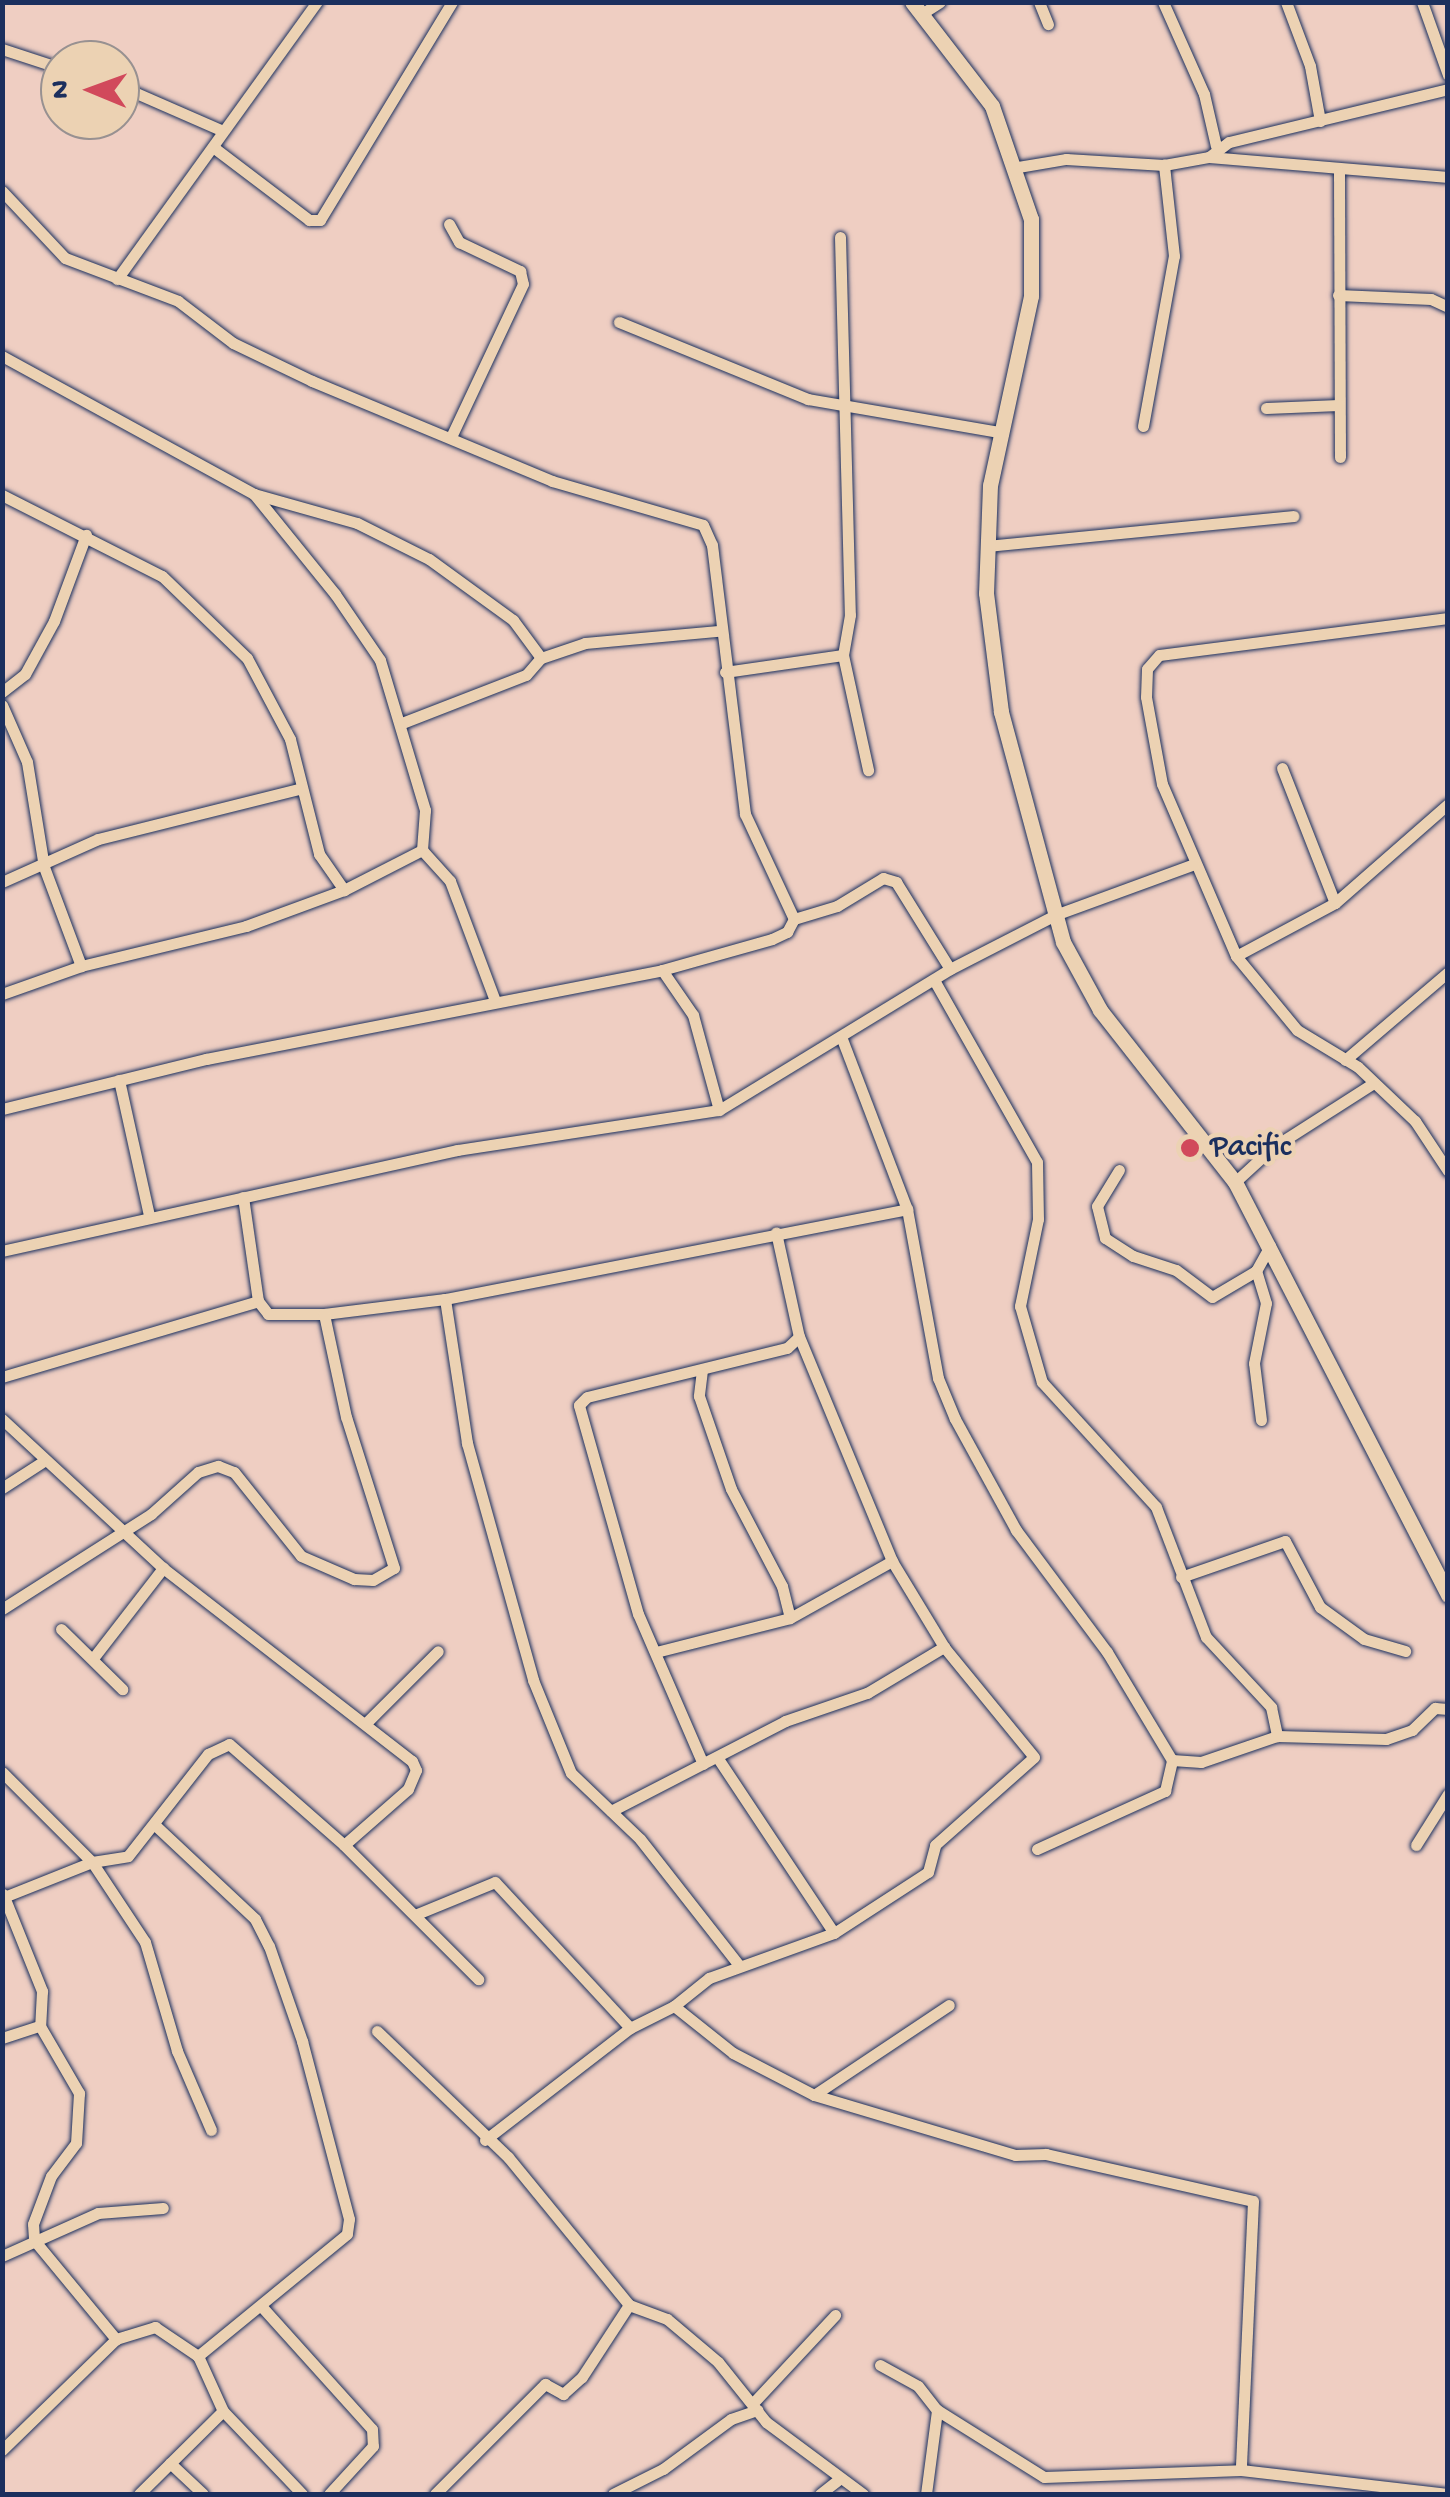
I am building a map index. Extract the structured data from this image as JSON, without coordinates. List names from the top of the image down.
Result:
{
  "places": ["Pacific"],
  "north": "left"
}
